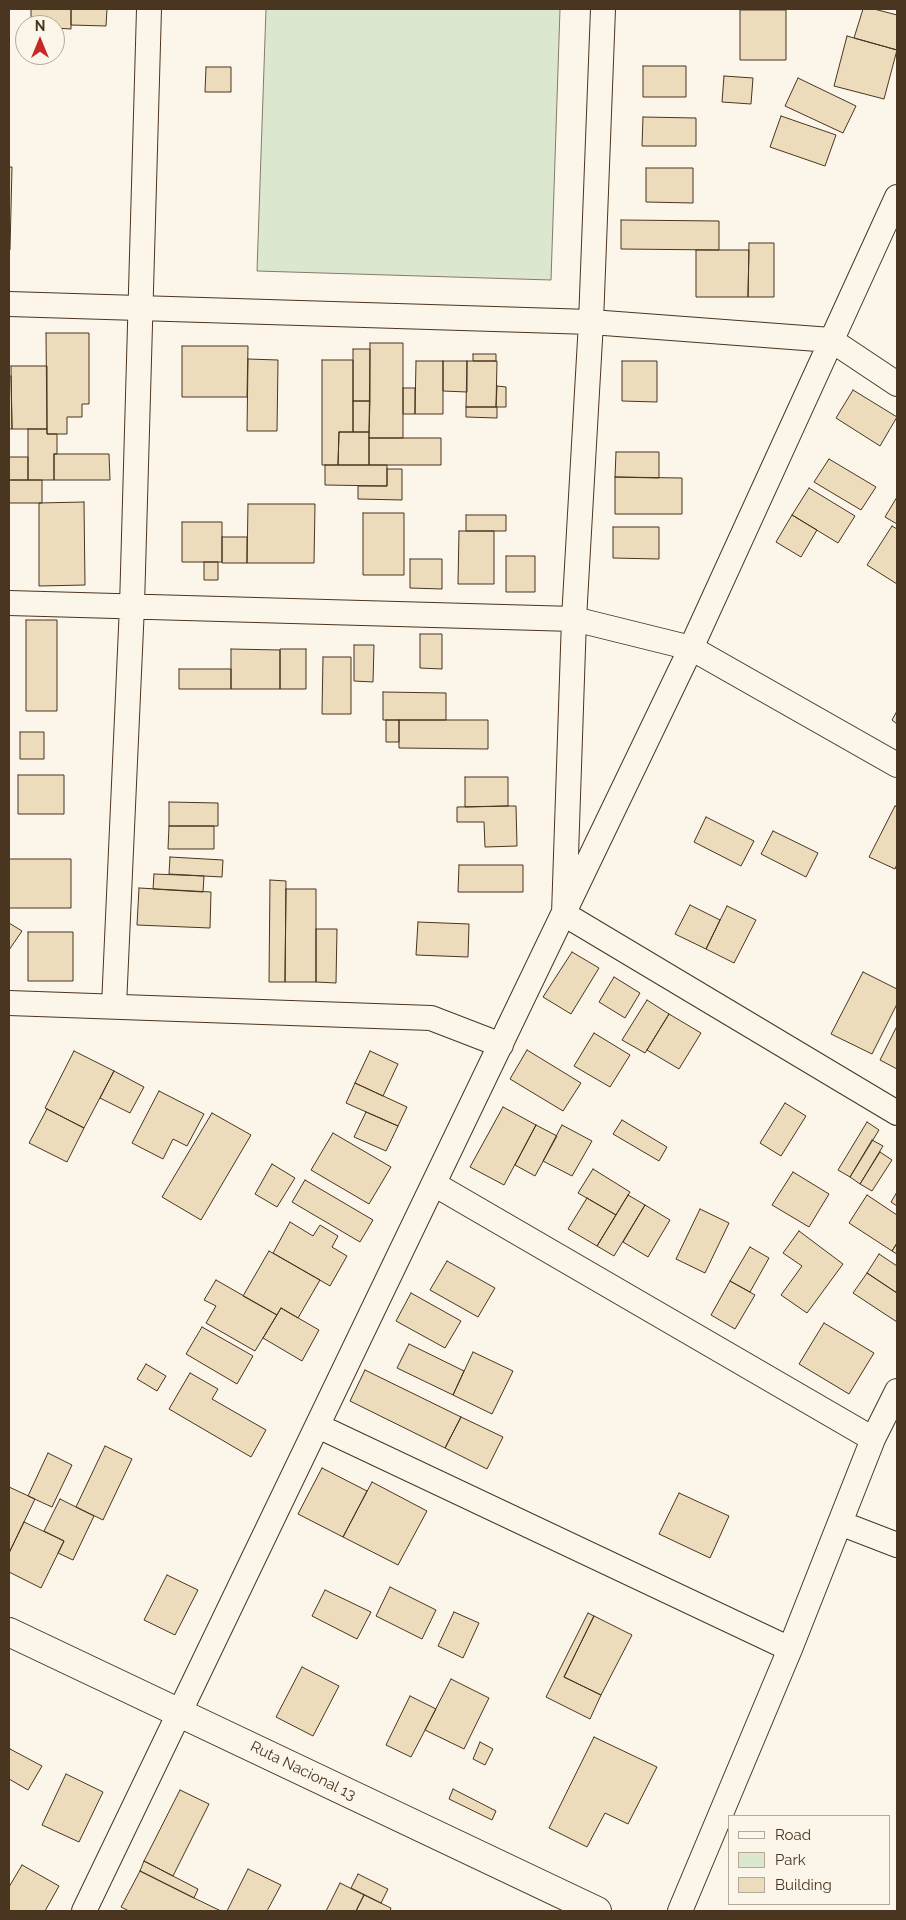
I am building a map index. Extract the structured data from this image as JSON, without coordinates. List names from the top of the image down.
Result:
{
  "streets": {
    "highway": ["Ruta Nacional 13"]
  },
  "legend": ["Road", "Park", "Building"],
  "north": "top"
}
